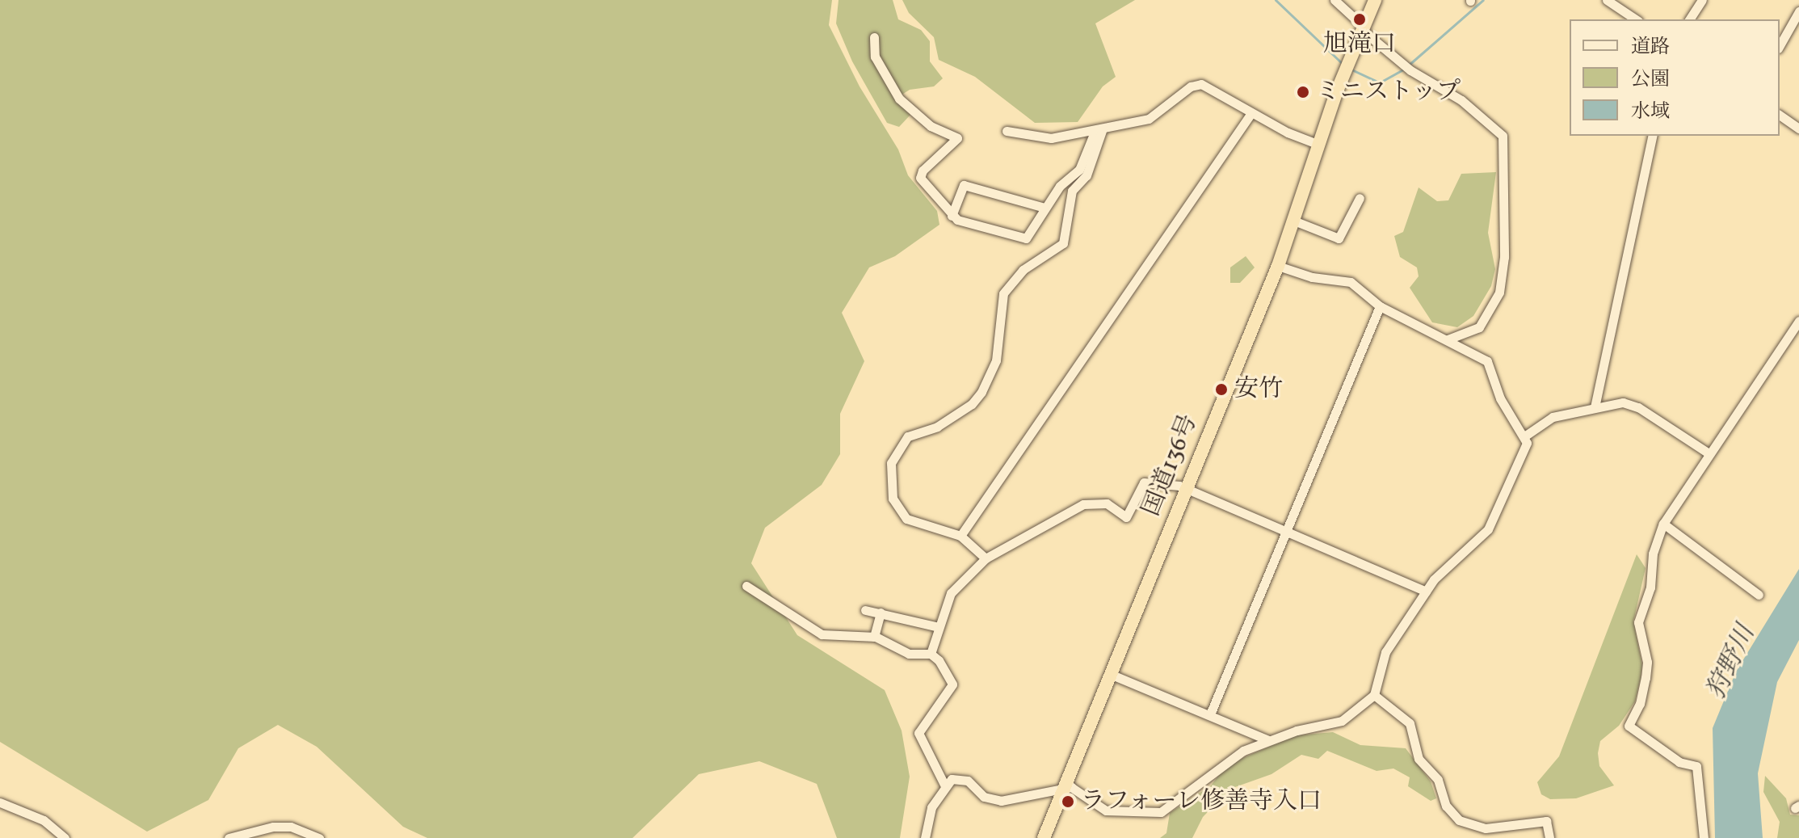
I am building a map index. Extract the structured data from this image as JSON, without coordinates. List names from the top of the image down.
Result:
{
  "streets": {
    "highway": ["国道136号"]
  },
  "water": ["狩野川"],
  "places": [
    "旭滝口",
    "ミニストップ",
    "安竹",
    "ラフォーレ修善寺入口"
  ],
  "legend": ["道路", "公園", "水域"]
}
